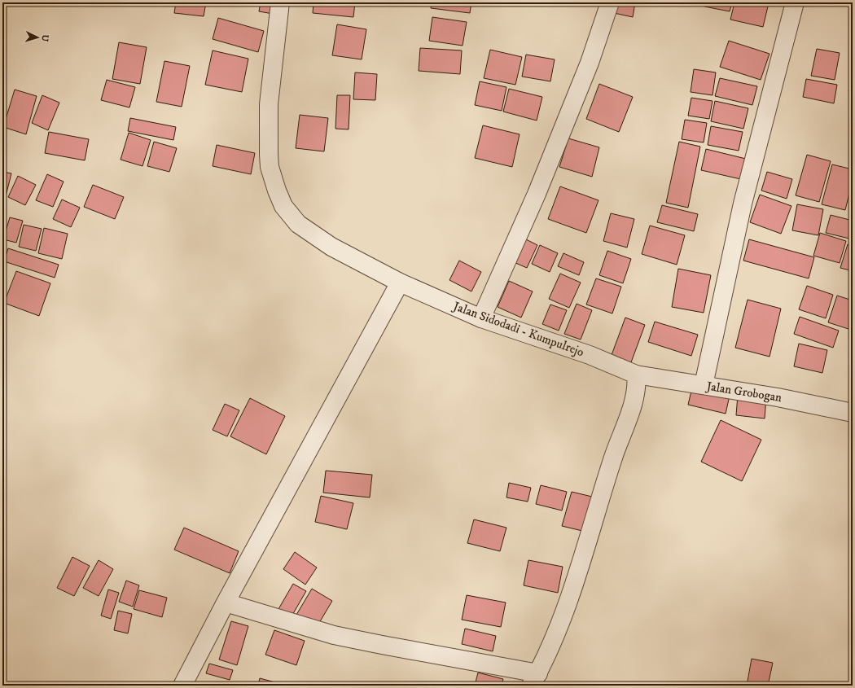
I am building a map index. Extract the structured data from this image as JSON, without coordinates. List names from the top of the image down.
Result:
{
  "streets": {
    "street": ["Jalan Sidodadi - Kumpulrejo", "Jalan Grobogan"]
  },
  "crossings": [
    ["Jalan Sidodadi - Kumpulrejo", "Jalan Grobogan"]
  ],
  "north": "right"
}
